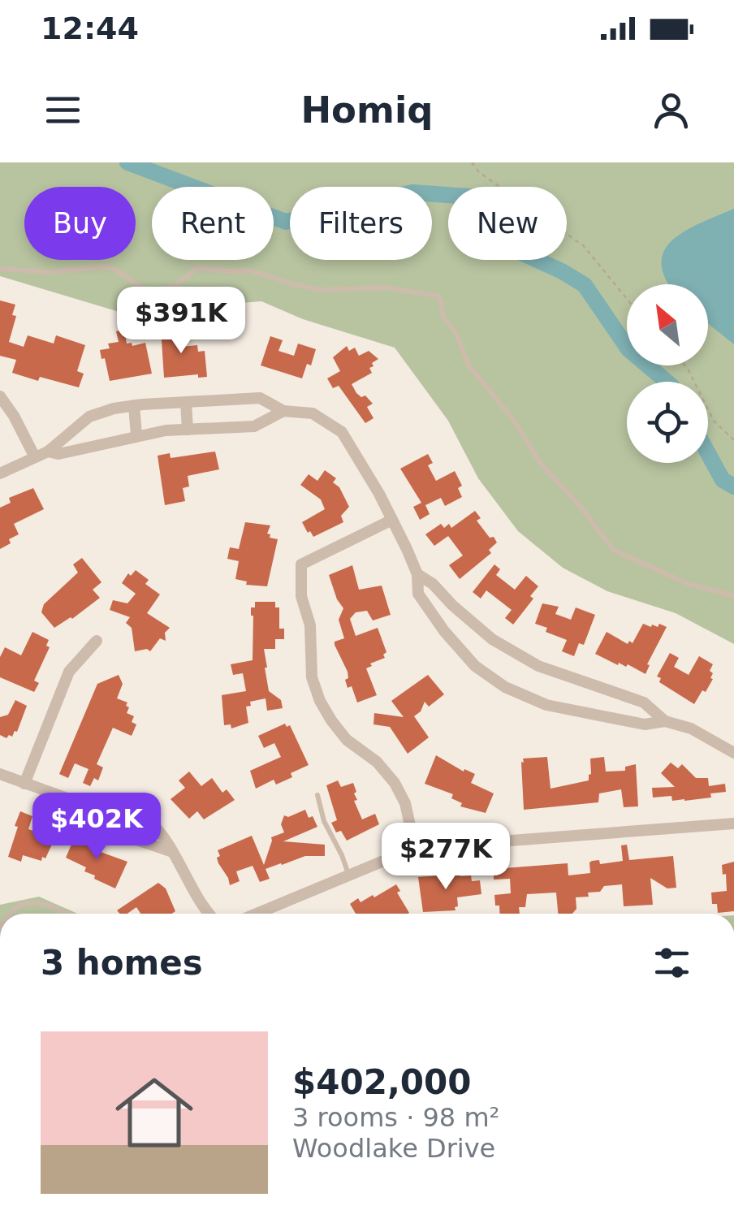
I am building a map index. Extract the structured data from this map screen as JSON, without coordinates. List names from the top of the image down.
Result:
{
  "north": "top left",
  "page": {
    "status": "12:44",
    "header": "Homiq",
    "chip": [
      "Buy",
      "Rent",
      "Filters",
      "New"
    ],
    "price": ["$391K", "$402K", "$277K"],
    "heading": "3 homes",
    "list": [
      {
        "name": "$402,000",
        "note": "3 rooms · 98 m² · Woodlake Drive"
      }
    ]
  }
}
